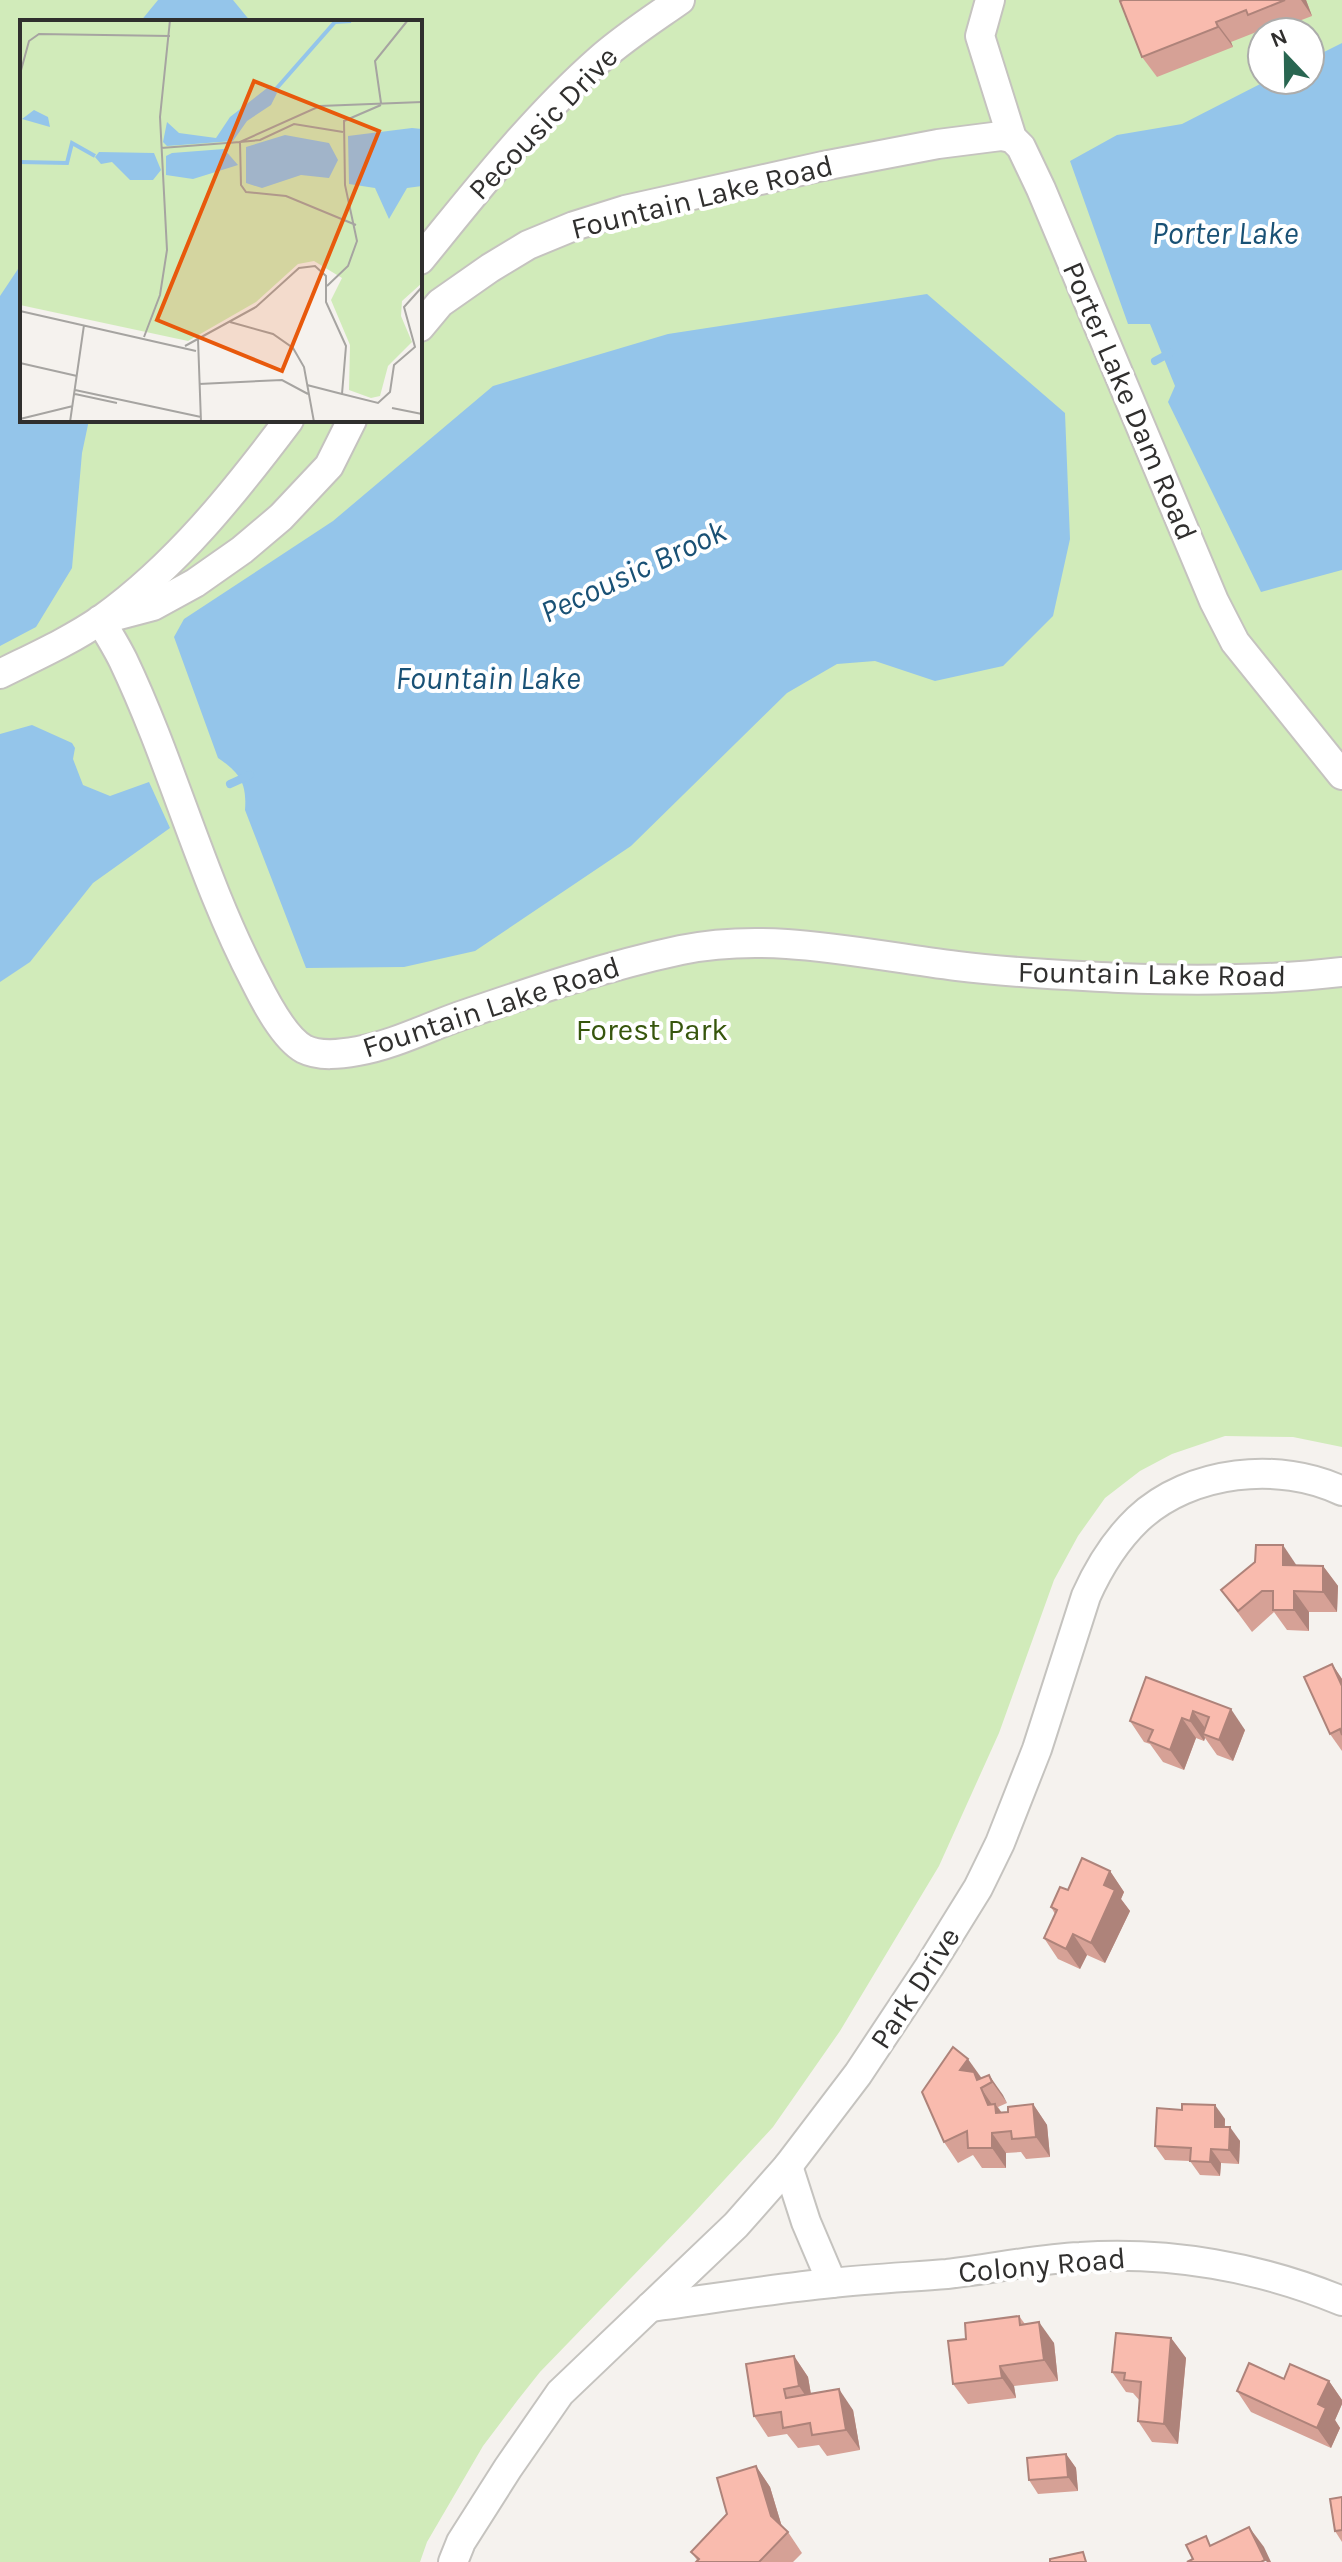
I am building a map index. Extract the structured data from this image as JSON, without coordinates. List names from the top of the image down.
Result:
{
  "streets": {
    "street": [
      "Pecousic Drive",
      "Fountain Lake Road",
      "Porter Lake Dam Road",
      "Park Drive",
      "Colony Road"
    ]
  },
  "crossings": [
    ["Fountain Lake Road", "Porter Lake Dam Road"],
    ["Park Drive", "Colony Road"]
  ],
  "water": ["Porter Lake", "Pecousic Brook", "Fountain Lake"],
  "parks": ["Forest Park"],
  "north": "top"
}
